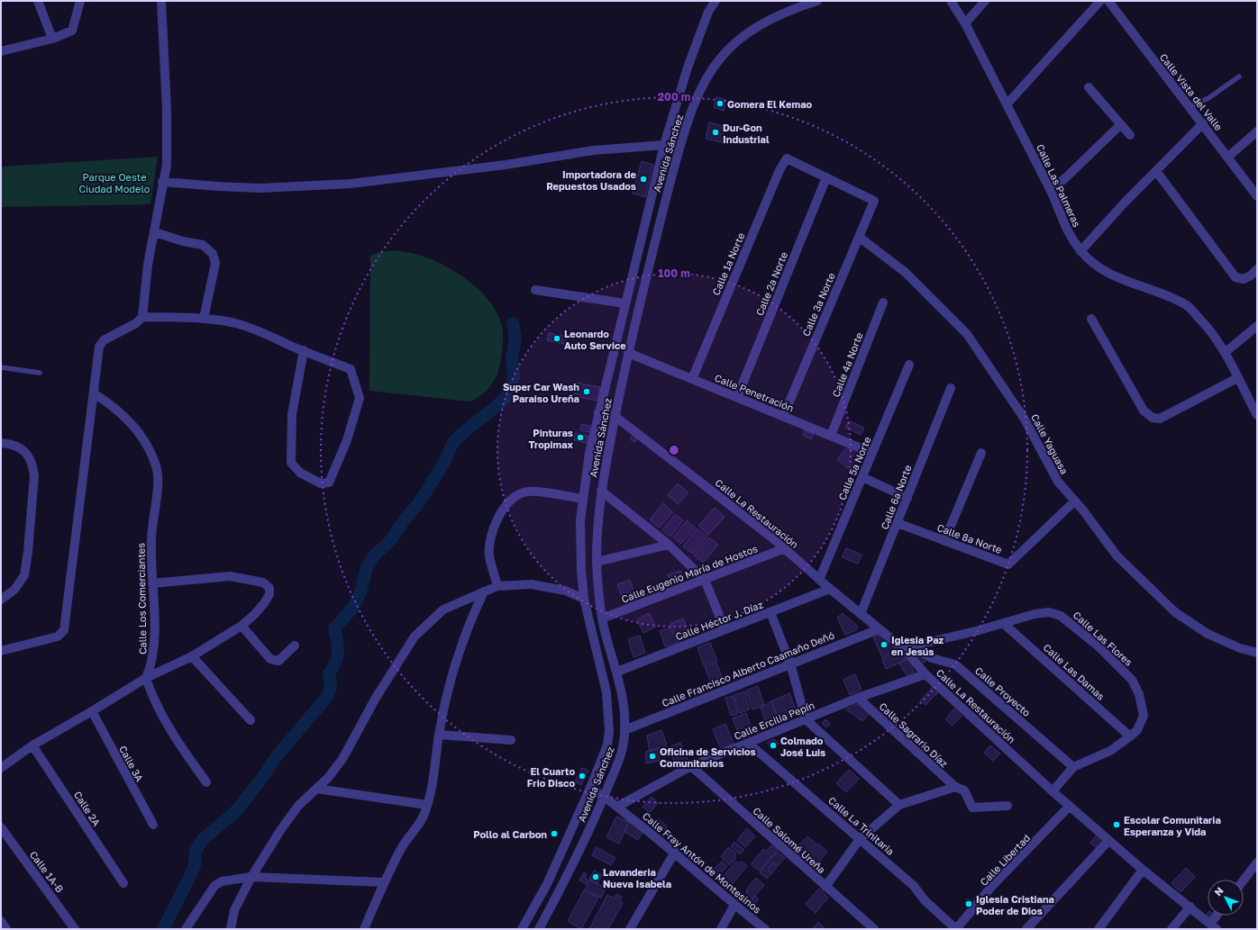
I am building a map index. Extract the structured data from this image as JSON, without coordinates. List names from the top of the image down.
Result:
{
  "streets": {
    "street": [
      "Calle Vista del Valle",
      "Avenida Sánchez",
      "Calle Las Palmeras",
      "Calle 1ª Norte",
      "Calle 2ª Norte",
      "Calle 3ª Norte",
      "Calle 4ª Norte",
      "Calle Penetración",
      "Calle Yaguasa",
      "Calle 5ª Norte",
      "Calle 6ª Norte",
      "Calle La Restauración",
      "Calle 8ª Norte",
      "Calle Eugenio María de Hostos",
      "Calle Los Comerciantes",
      "Calle Héctor J. Díaz",
      "Calle Las Flores",
      "Calle Francisco Alberto Caamaño Deñó",
      "Calle Las Damas",
      "Calle Proyecto",
      "Calle Ercilia Pepín",
      "Calle Sagrario Díaz",
      "Calle 3A",
      "Calle 2A",
      "Calle La Trinitaria",
      "Calle Salomé Ureña",
      "Calle Libertad",
      "Calle Fray Antón de Montesinos",
      "Calle 1A-B"
    ]
  },
  "crossings": [
    ["Avenida Sánchez", "Calle Penetración"],
    ["Avenida Sánchez", "Calle La Restauración"],
    ["Avenida Sánchez", "Calle Eugenio María de Hostos"],
    ["Avenida Sánchez", "Calle Héctor J. Díaz"],
    ["Avenida Sánchez", "Calle Francisco Alberto Caamaño Deñó"],
    ["Avenida Sánchez", "Calle Fray Antón de Montesinos"],
    ["Calle 1ª Norte", "Calle 2ª Norte"],
    ["Calle 1ª Norte", "Calle 3ª Norte"],
    ["Calle 1ª Norte", "Calle Penetración"],
    ["Calle 2ª Norte", "Calle 3ª Norte"],
    ["Calle 2ª Norte", "Calle Penetración"],
    ["Calle 3ª Norte", "Calle Penetración"],
    ["Calle 3ª Norte", "Calle Yaguasa"],
    ["Calle 4ª Norte", "Calle Penetración"],
    ["Calle Penetración", "Calle 5ª Norte"],
    ["Calle Yaguasa", "Calle 8ª Norte"],
    ["Calle 5ª Norte", "Calle La Restauración"],
    ["Calle 6ª Norte", "Calle La Restauración"],
    ["Calle 6ª Norte", "Calle 8ª Norte"],
    ["Calle La Restauración", "Calle Eugenio María de Hostos"],
    ["Calle La Restauración", "Calle Héctor J. Díaz"],
    ["Calle La Restauración", "Calle Las Flores"],
    ["Calle La Restauración", "Calle Francisco Alberto Caamaño Deñó"],
    ["Calle La Restauración", "Calle Proyecto"],
    ["Calle La Restauración", "Calle Ercilia Pepín"],
    ["Calle La Restauración", "Calle Libertad"],
    ["Calle Las Flores", "Calle Las Damas"],
    ["Calle Las Flores", "Calle Proyecto"],
    ["Calle Ercilia Pepín", "Calle Sagrario Díaz"],
    ["Calle Ercilia Pepín", "Calle La Trinitaria"],
    ["Calle Ercilia Pepín", "Calle Salomé Ureña"],
    ["Calle Ercilia Pepín", "Calle Fray Antón de Montesinos"],
    ["Calle La Trinitaria", "Calle Libertad"]
  ],
  "parks": ["Parque Oeste Ciudad Modelo"],
  "places": [
    "Gomera El Kemao",
    "Dur-Gon Industrial",
    "Importadora de Repuestos Usados",
    "Leonardo Auto Service",
    "Super Car Wash Paraiso Ureña",
    "Pinturas Tropimax",
    "Iglesia Paz en Jesús",
    "Colmado José Luis",
    "Oficina de Servicios Comunitarios",
    "El Cuarto Frio Disco",
    "Escolar Comunitaria Esperanza y Vida",
    "Pollo al Carbon",
    "Lavanderia Nueva Isabela",
    "Iglesia Cristiana Poder de Dios"
  ],
  "north": "top left",
  "rings": ["200 m", "100 m"]
}
